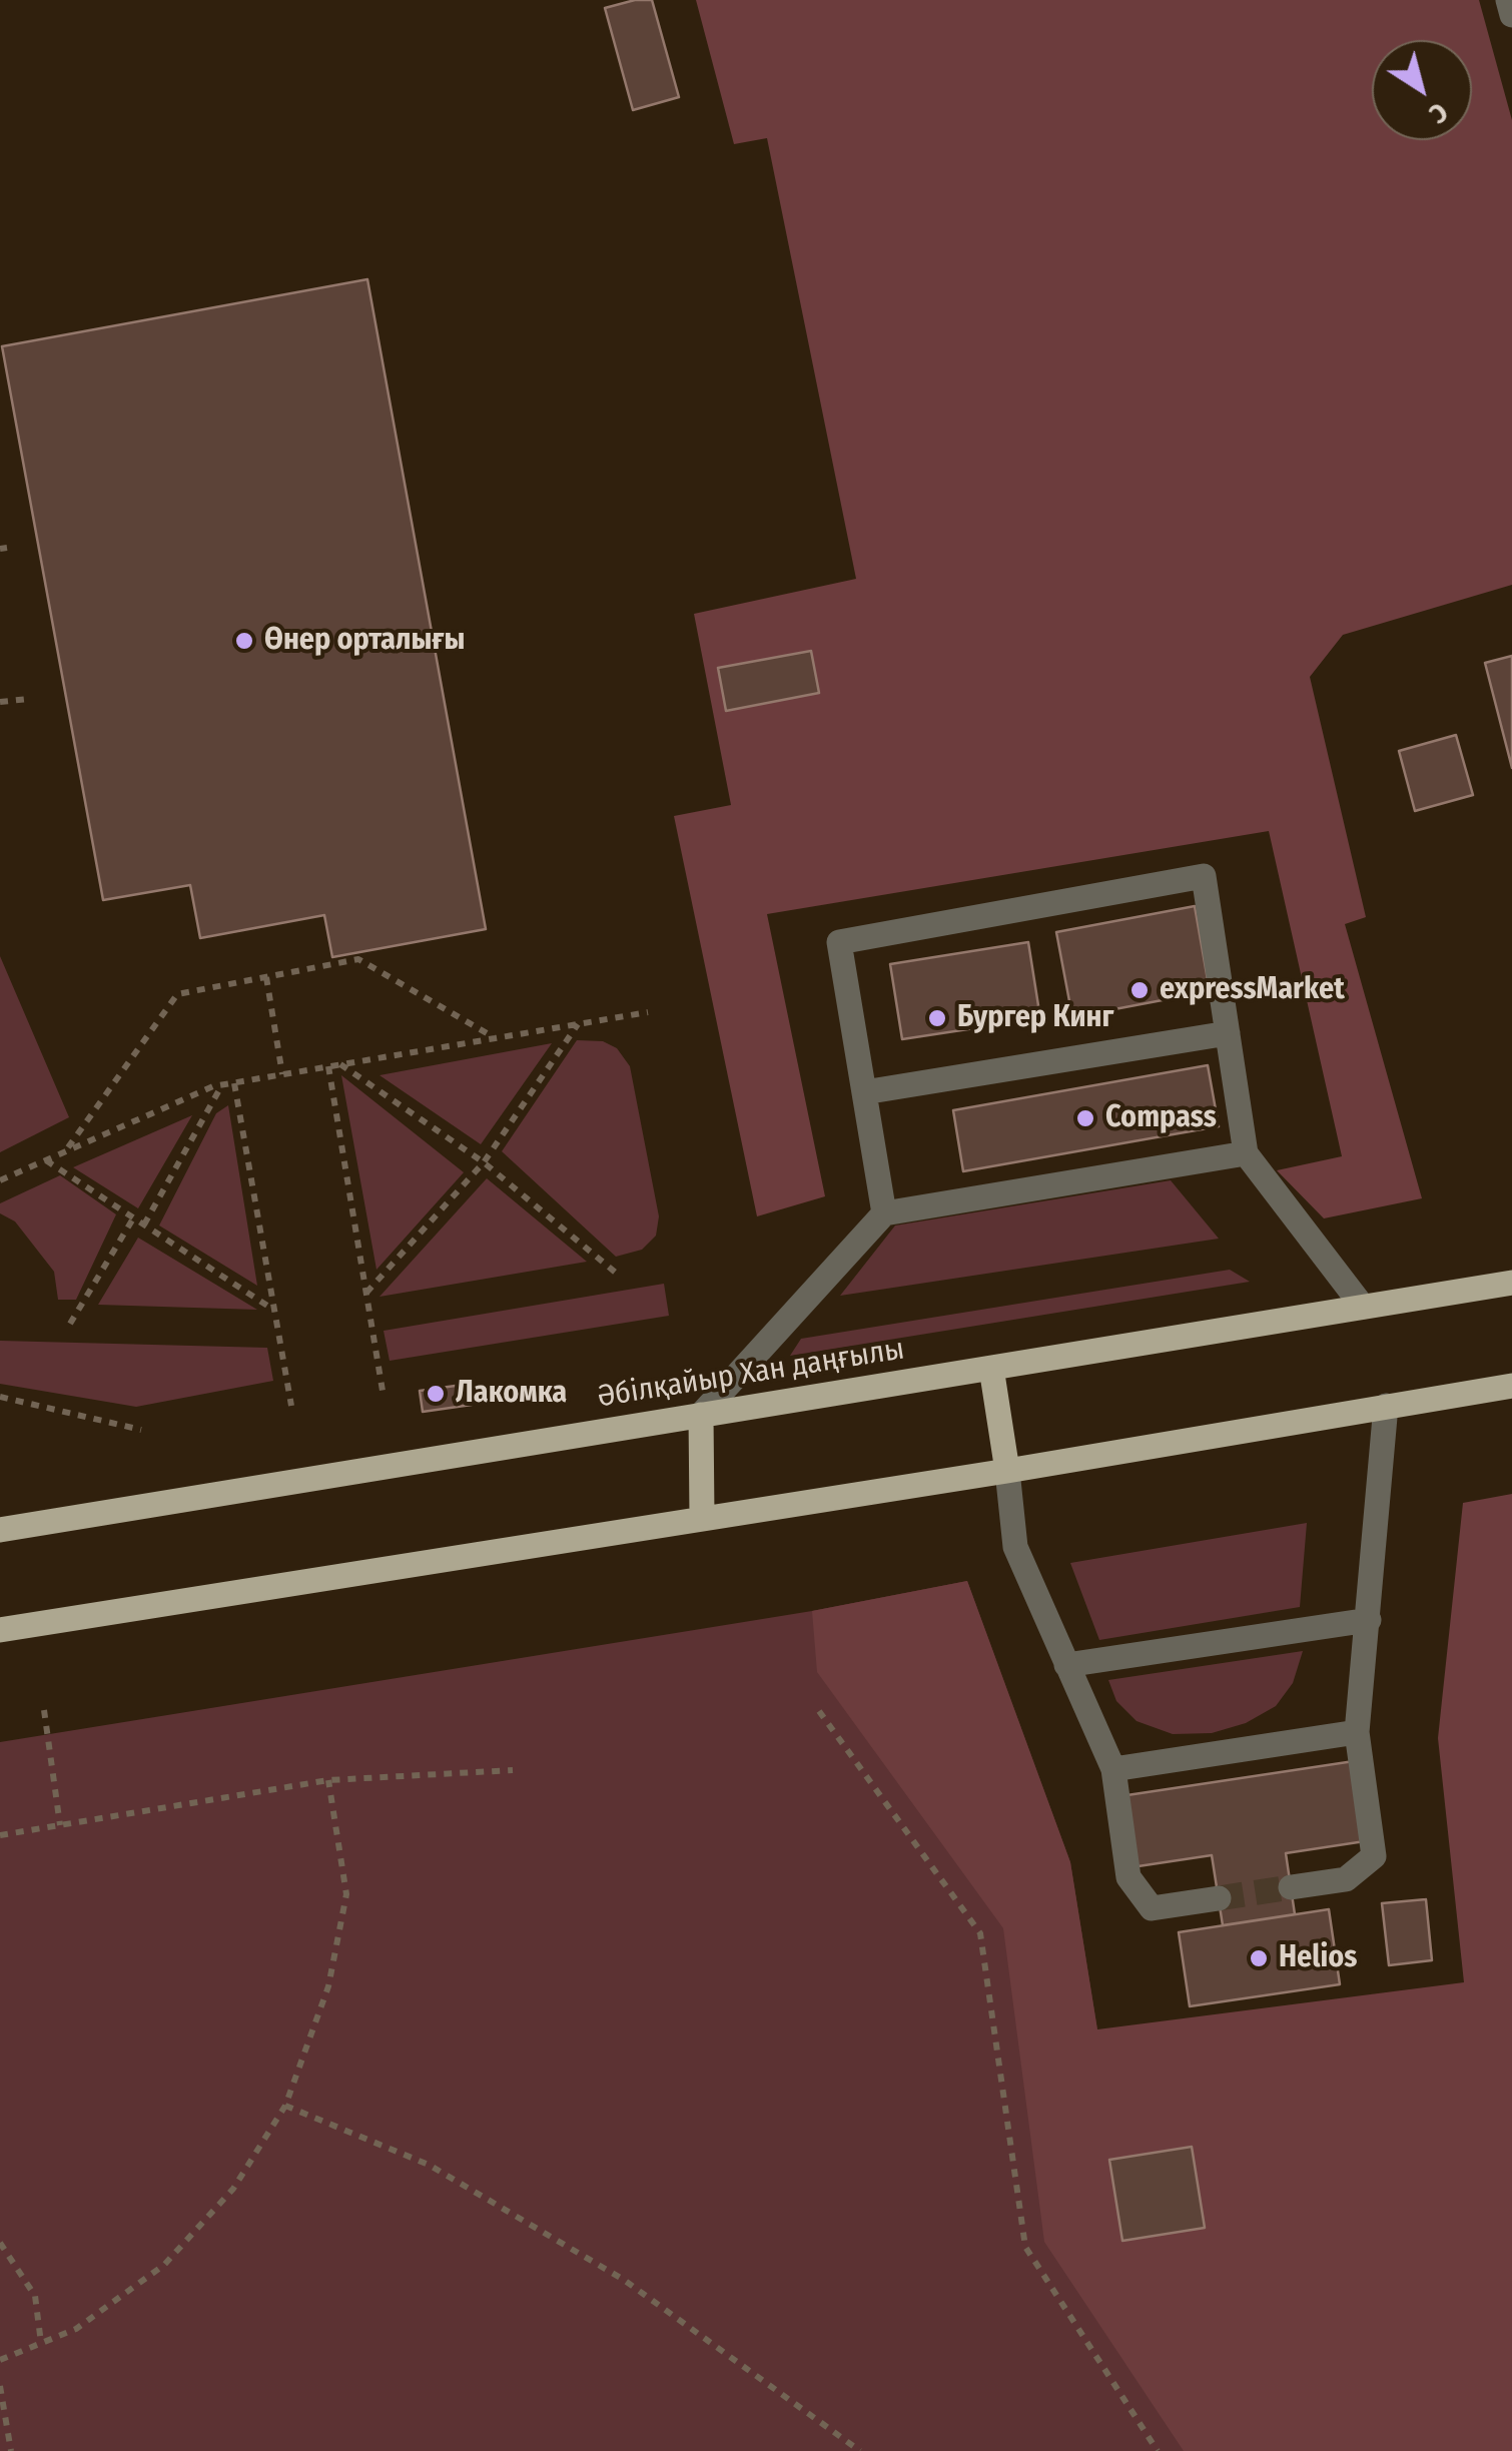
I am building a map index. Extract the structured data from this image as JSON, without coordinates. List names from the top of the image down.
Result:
{
  "streets": {
    "main road": ["Әбілқайыр Хан даңғылы"]
  },
  "places": [
    "Өнер орталығы",
    "expressMarket",
    "Бургер Кинг",
    "Compass",
    "Лакомка",
    "Helios"
  ],
  "north": "bottom right"
}
